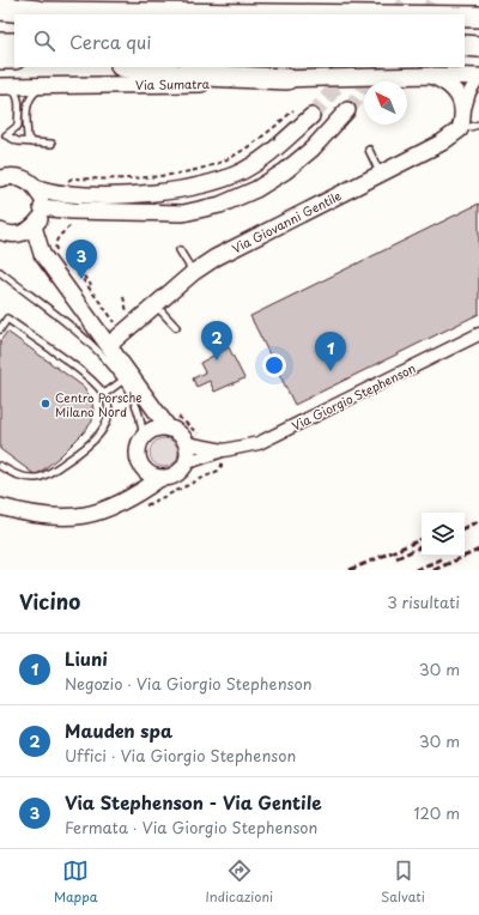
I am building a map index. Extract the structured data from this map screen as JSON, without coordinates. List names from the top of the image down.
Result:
{
  "streets": {
    "street": ["Via Sumatra", "Via Giovanni Gentile", "Via Giorgio Stephenson"]
  },
  "places": ["Centro Porsche Milano Nord"],
  "north": "top left",
  "page": {
    "search": "Cerca qui",
    "pins": ["3", "2", "1"],
    "heading": ["Vicino", "3 risultati"],
    "list": [
      {
        "mark": "1",
        "name": "Liuni",
        "note": "Negozio · Via Giorgio Stephenson",
        "value": "30 m"
      },
      {
        "mark": "2",
        "name": "Mauden spa",
        "note": "Uffici · Via Giorgio Stephenson",
        "value": "30 m"
      },
      {
        "mark": "3",
        "name": "Via Stephenson - Via Gentile",
        "note": "Fermata · Via Giorgio Stephenson",
        "value": "120 m"
      }
    ],
    "nav": ["Mappa", "Indicazioni", "Salvati"]
  }
}
